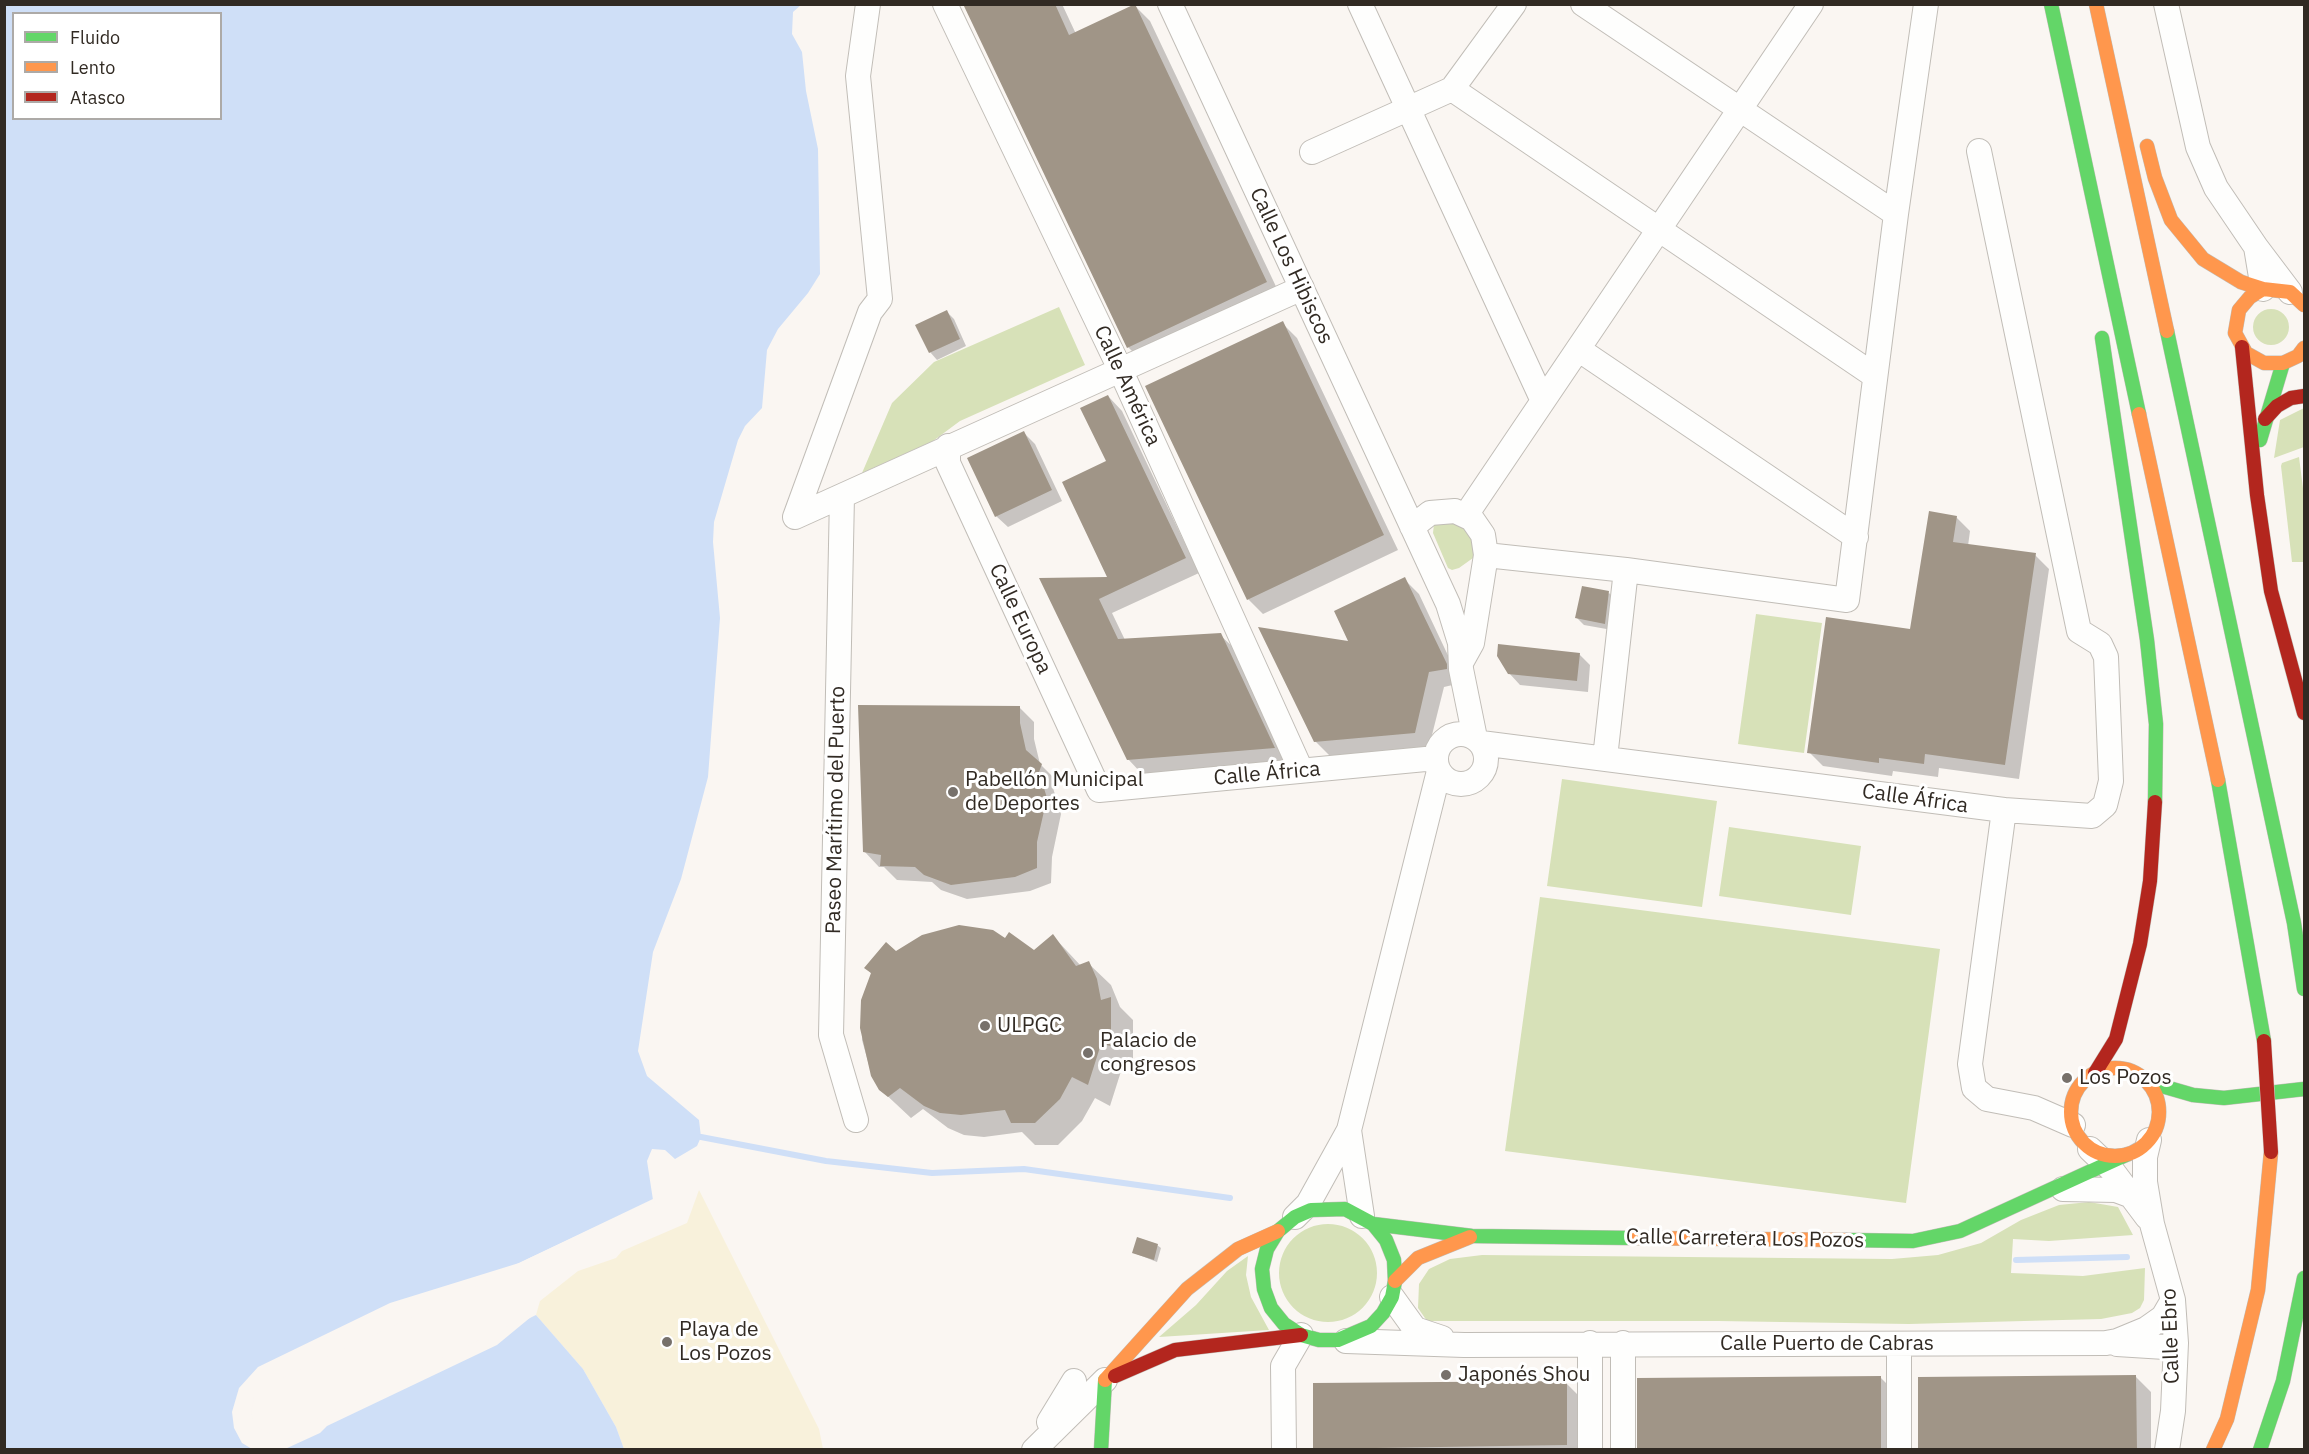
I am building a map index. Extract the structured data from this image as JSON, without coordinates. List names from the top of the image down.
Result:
{
  "streets": {
    "main road": ["Calle Carretera Los Pozos"],
    "street": [
      "Calle Los Hibiscos",
      "Calle América",
      "Calle Europa",
      "Calle África",
      "Paseo Marítimo del Puerto",
      "Calle Ebro",
      "Calle Puerto de Cabras"
    ]
  },
  "crossings": [
    ["Calle América", "Calle África"],
    ["Calle Europa", "Calle África"],
    ["Calle Carretera Los Pozos", "Calle Ebro"],
    ["Calle Carretera Los Pozos", "Calle Puerto de Cabras"],
    ["Calle Ebro", "Calle Puerto de Cabras"]
  ],
  "places": [
    "Pabellón Municipal de Deportes",
    "ULPGC",
    "Palacio de congresos",
    "Los Pozos",
    "Playa de Los Pozos",
    "Japonés Shou"
  ],
  "legend": ["Fluido", "Lento", "Atasco"]
}
